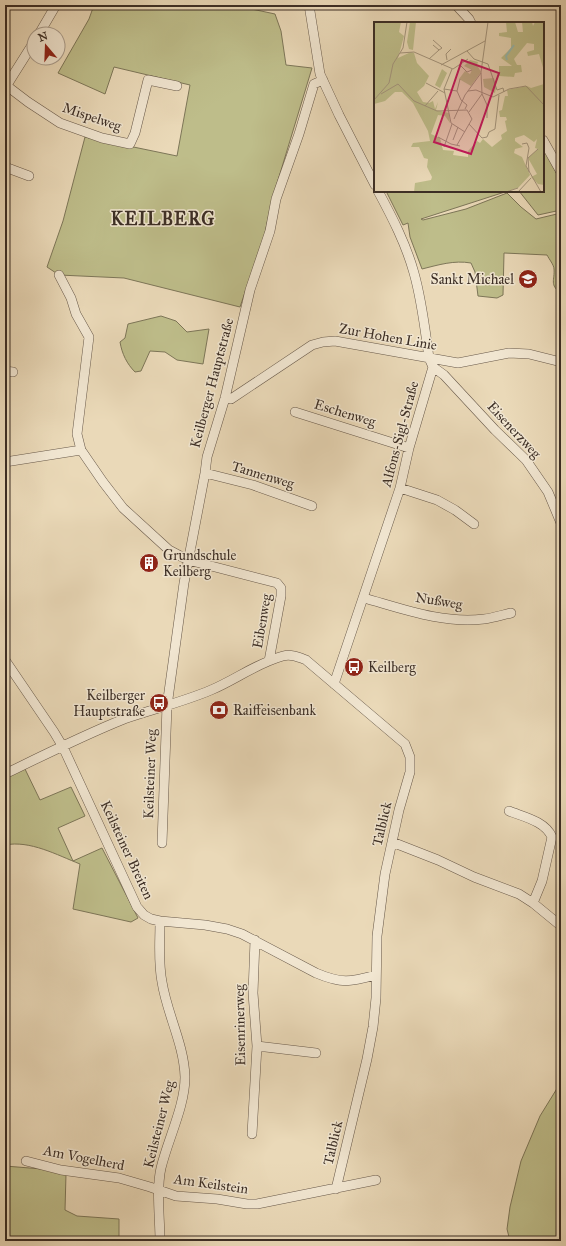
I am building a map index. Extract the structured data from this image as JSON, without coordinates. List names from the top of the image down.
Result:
{
  "streets": {
    "street": [
      "Mispelweg",
      "Zur Hohen Linie",
      "Keilberger Hauptstraße",
      "Eschenweg",
      "Eisenerzweg",
      "Alfons-Sigl-Straße",
      "Tannenweg",
      "Nußweg",
      "Eibenweg",
      "Keilsteiner Weg",
      "Talblick",
      "Keilsteiner Breiten",
      "Eisenrinerweg",
      "Am Vogelherd",
      "Am Keilstein"
    ]
  },
  "crossings": [
    ["Zur Hohen Linie", "Keilberger Hauptstraße"],
    ["Zur Hohen Linie", "Alfons-Sigl-Straße"],
    ["Keilberger Hauptstraße", "Tannenweg"],
    ["Keilberger Hauptstraße", "Eibenweg"],
    ["Keilberger Hauptstraße", "Keilsteiner Weg"],
    ["Keilberger Hauptstraße", "Talblick"],
    ["Eschenweg", "Alfons-Sigl-Straße"],
    ["Eisenerzweg", "Alfons-Sigl-Straße"],
    ["Alfons-Sigl-Straße", "Nußweg"],
    ["Alfons-Sigl-Straße", "Talblick"],
    ["Eibenweg", "Talblick"],
    ["Keilsteiner Weg", "Talblick"],
    ["Keilsteiner Weg", "Keilsteiner Breiten"],
    ["Keilsteiner Weg", "Am Vogelherd"],
    ["Keilsteiner Weg", "Am Keilstein"],
    ["Talblick", "Keilsteiner Breiten"],
    ["Talblick", "Am Keilstein"],
    ["Keilsteiner Breiten", "Eisenrinerweg"],
    ["Am Vogelherd", "Am Keilstein"]
  ],
  "districts": ["KEILBERG"],
  "places": {
    "school or university": ["Sankt Michael"],
    "building": ["Grundschule Keilberg"],
    "bus stop": ["Keilberg", "Keilberger Hauptstraße"],
    "bank": ["Raiffeisenbank"]
  },
  "north": "top"
}
